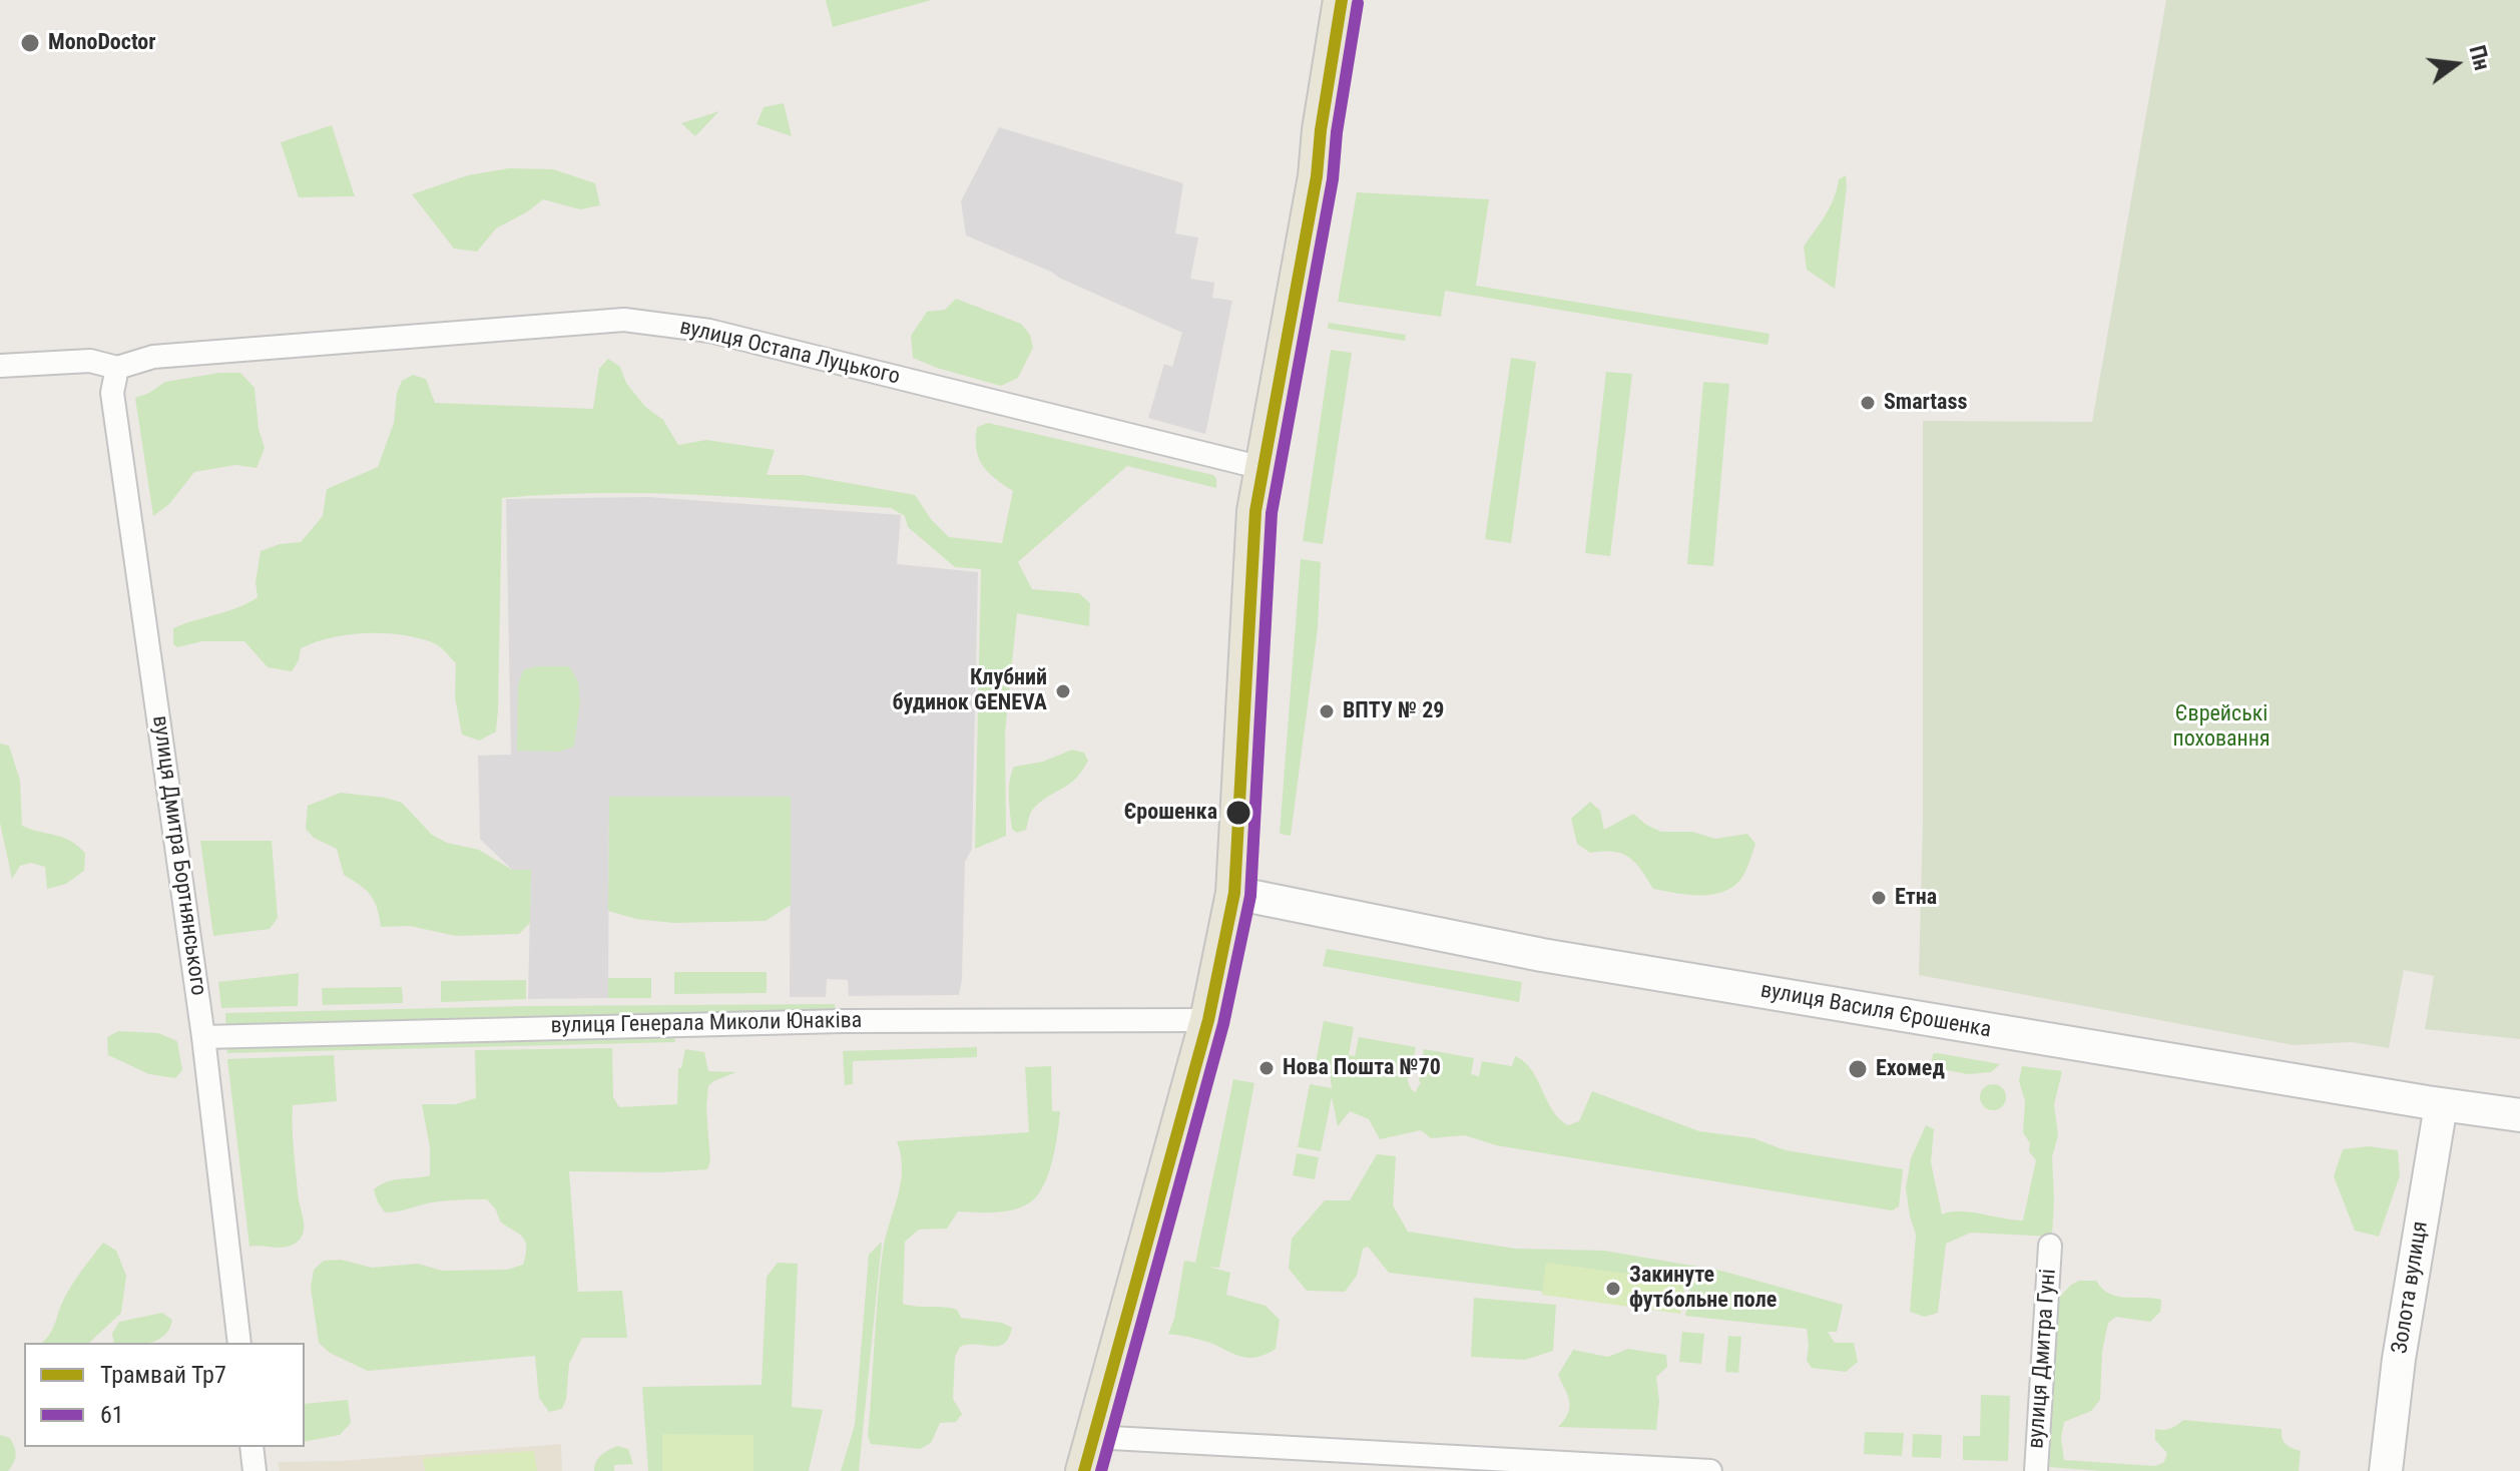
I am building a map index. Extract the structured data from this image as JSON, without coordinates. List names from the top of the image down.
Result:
{
  "streets": {
    "main road": ["вулиця Василя Єрошенка", "Золота вулиця"],
    "street": [
      "вулиця Остапа Луцького",
      "вулиця Дмитра Бортнянського",
      "вулиця Генерала Миколи Юнаківа",
      "вулиця Дмитра Гуні"
    ]
  },
  "crossings": [
    ["вулиця Остапа Луцького", "вулиця Дмитра Бортнянського"],
    ["вулиця Дмитра Бортнянського", "вулиця Генерала Миколи Юнаківа"],
    ["вулиця Василя Єрошенка", "Золота вулиця"]
  ],
  "parks": ["Єврейські поховання"],
  "places": [
    "MonoDoctor",
    "Smartass",
    "Клубний будинок GENEVA",
    "ВПТУ № 29",
    "Єрошенка",
    "Етна",
    "Нова Пошта №70",
    "Ехомед",
    "Закинуте футбольне поле"
  ],
  "lines": ["tram line Тр7", "transit line 61"],
  "legend": ["Трамвай Тр7", "61"],
  "north": "right"
}
